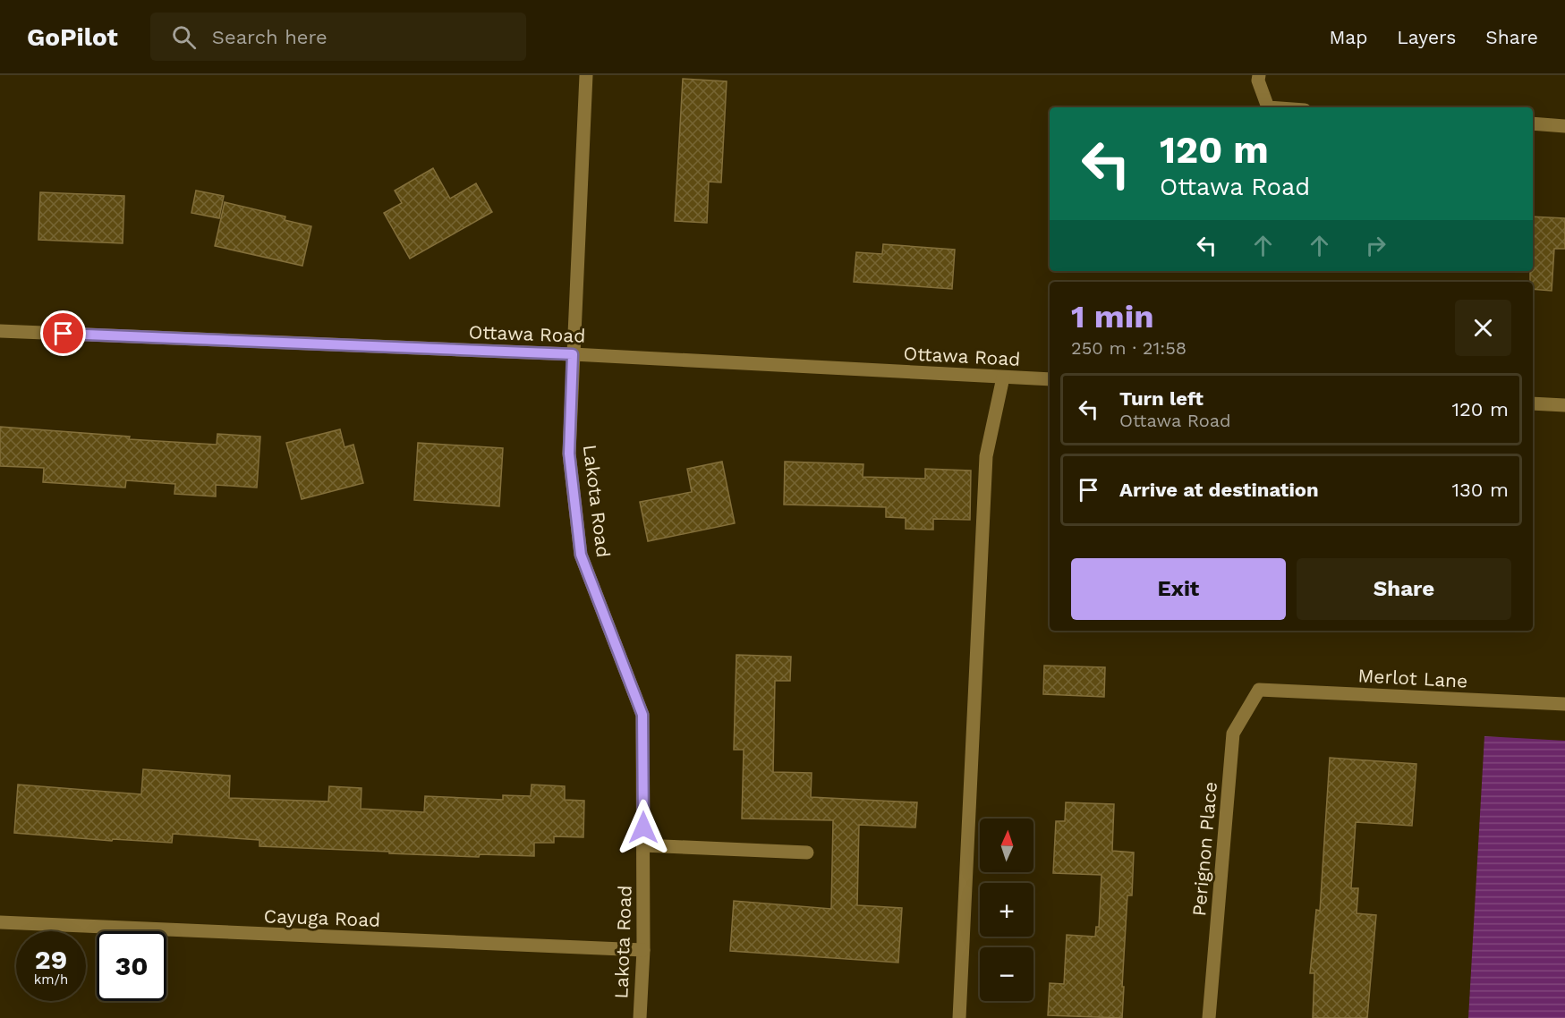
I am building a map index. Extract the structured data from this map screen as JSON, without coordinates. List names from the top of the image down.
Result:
{
  "streets": {
    "street": [
      "Ottawa Road",
      "Lakota Road",
      "Merlot Lane",
      "Perignon Place",
      "Cayuga Road"
    ]
  },
  "crossings": [
    ["Ottawa Road", "Lakota Road"],
    ["Lakota Road", "Cayuga Road"],
    ["Merlot Lane", "Perignon Place"]
  ],
  "north": "top",
  "page": {
    "header": "GoPilot",
    "search": "Search here",
    "nav": ["Map", "Layers", "Share"],
    "turn": ["120 m", "Ottawa Road"],
    "heading": ["1 min", "250 m · 21:58"],
    "list": [
      {
        "name": "Turn left",
        "note": "Ottawa Road",
        "value": "120 m"
      },
      {
        "name": "Arrive at destination",
        "value": "130 m"
      }
    ],
    "buttons": ["Exit", "Share"],
    "map_buttons": ["+", "−"],
    "speed": "29 km/h",
    "limit": "30"
  }
}
